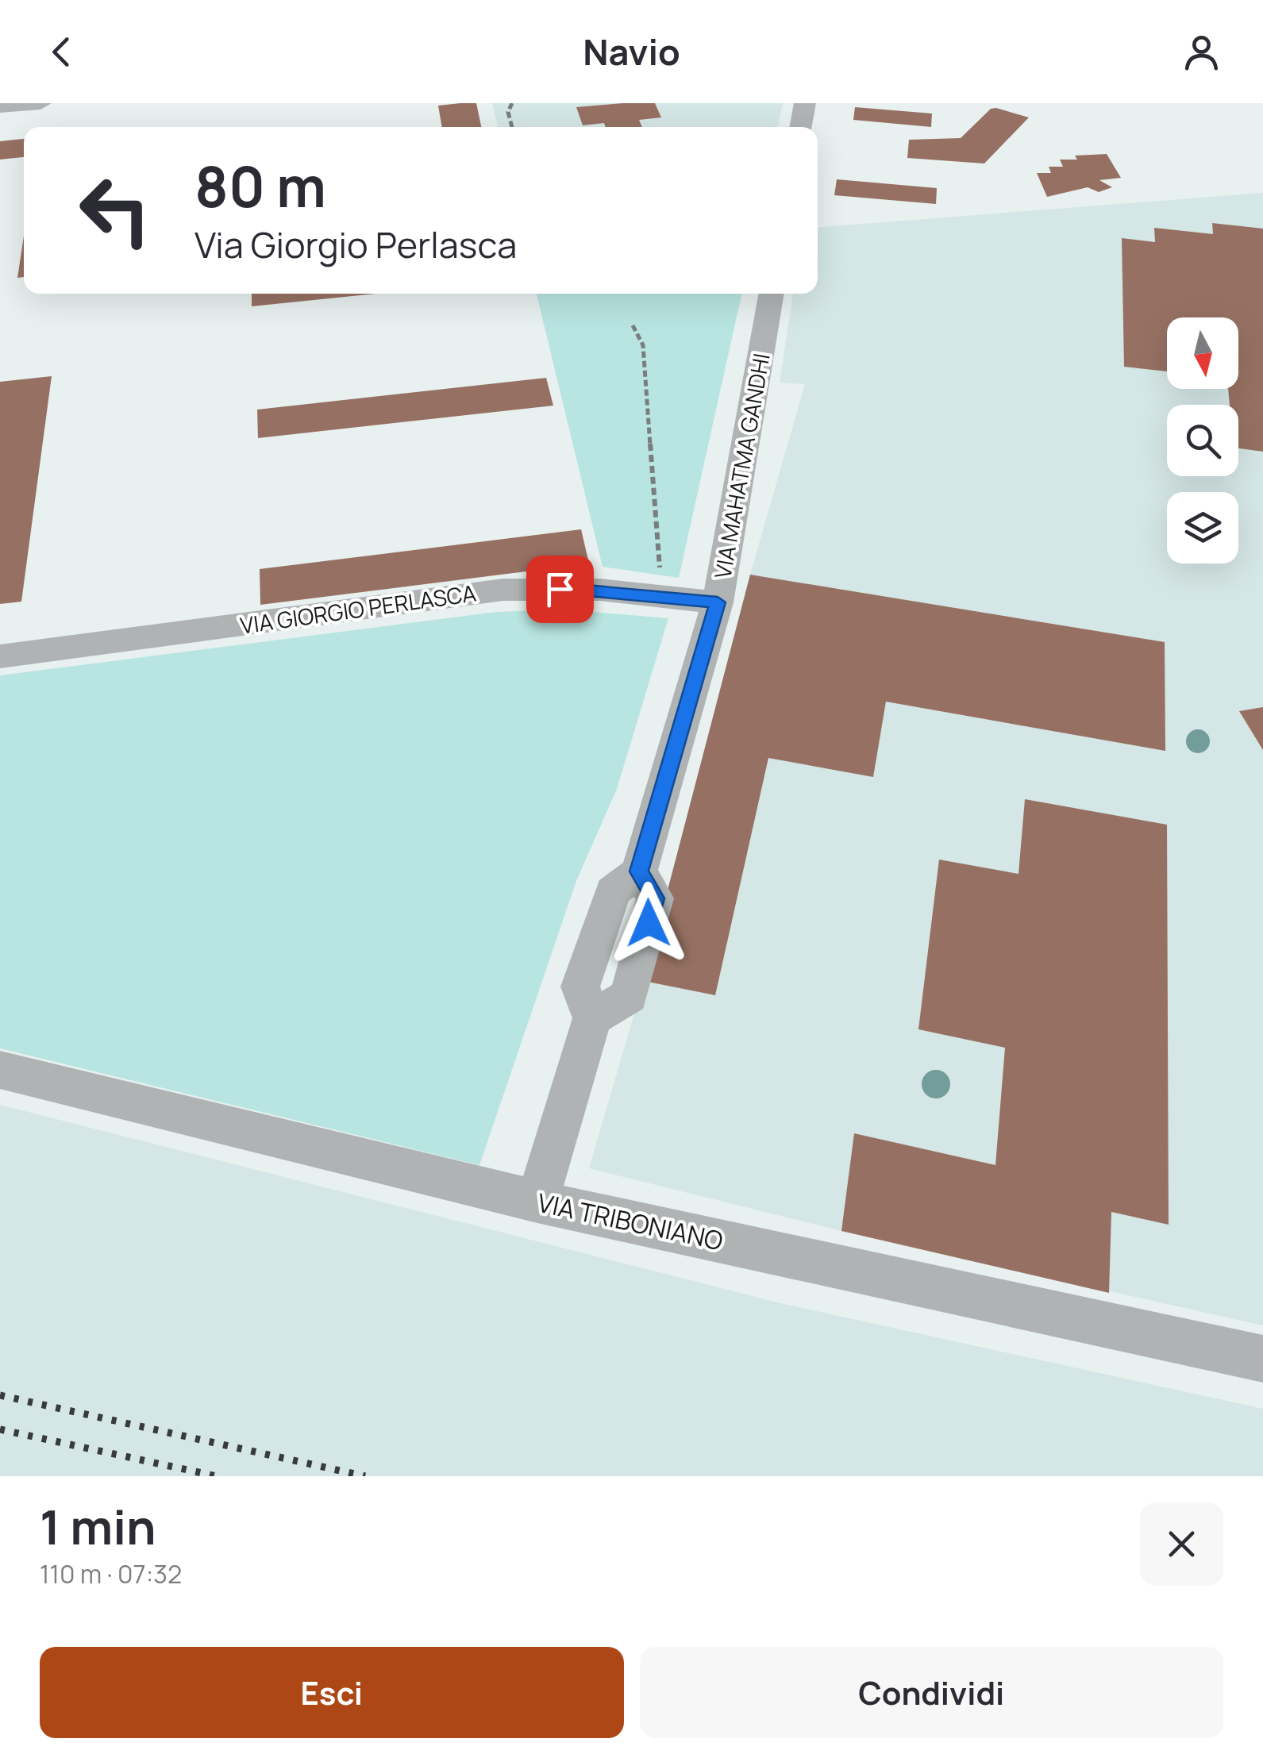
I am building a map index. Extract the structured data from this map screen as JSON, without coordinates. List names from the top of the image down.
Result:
{
  "streets": {
    "street": ["VIA MAHATMA GANDHI", "VIA GIORGIO PERLASCA", "VIA TRIBONIANO"]
  },
  "crossings": [
    ["VIA MAHATMA GANDHI", "VIA GIORGIO PERLASCA"],
    ["VIA MAHATMA GANDHI", "VIA TRIBONIANO"]
  ],
  "north": "bottom",
  "page": {
    "header": "Navio",
    "turn": ["80 m", "Via Giorgio Perlasca"],
    "heading": ["1 min", "110 m · 07:32"],
    "buttons": ["Esci", "Condividi"]
  }
}
